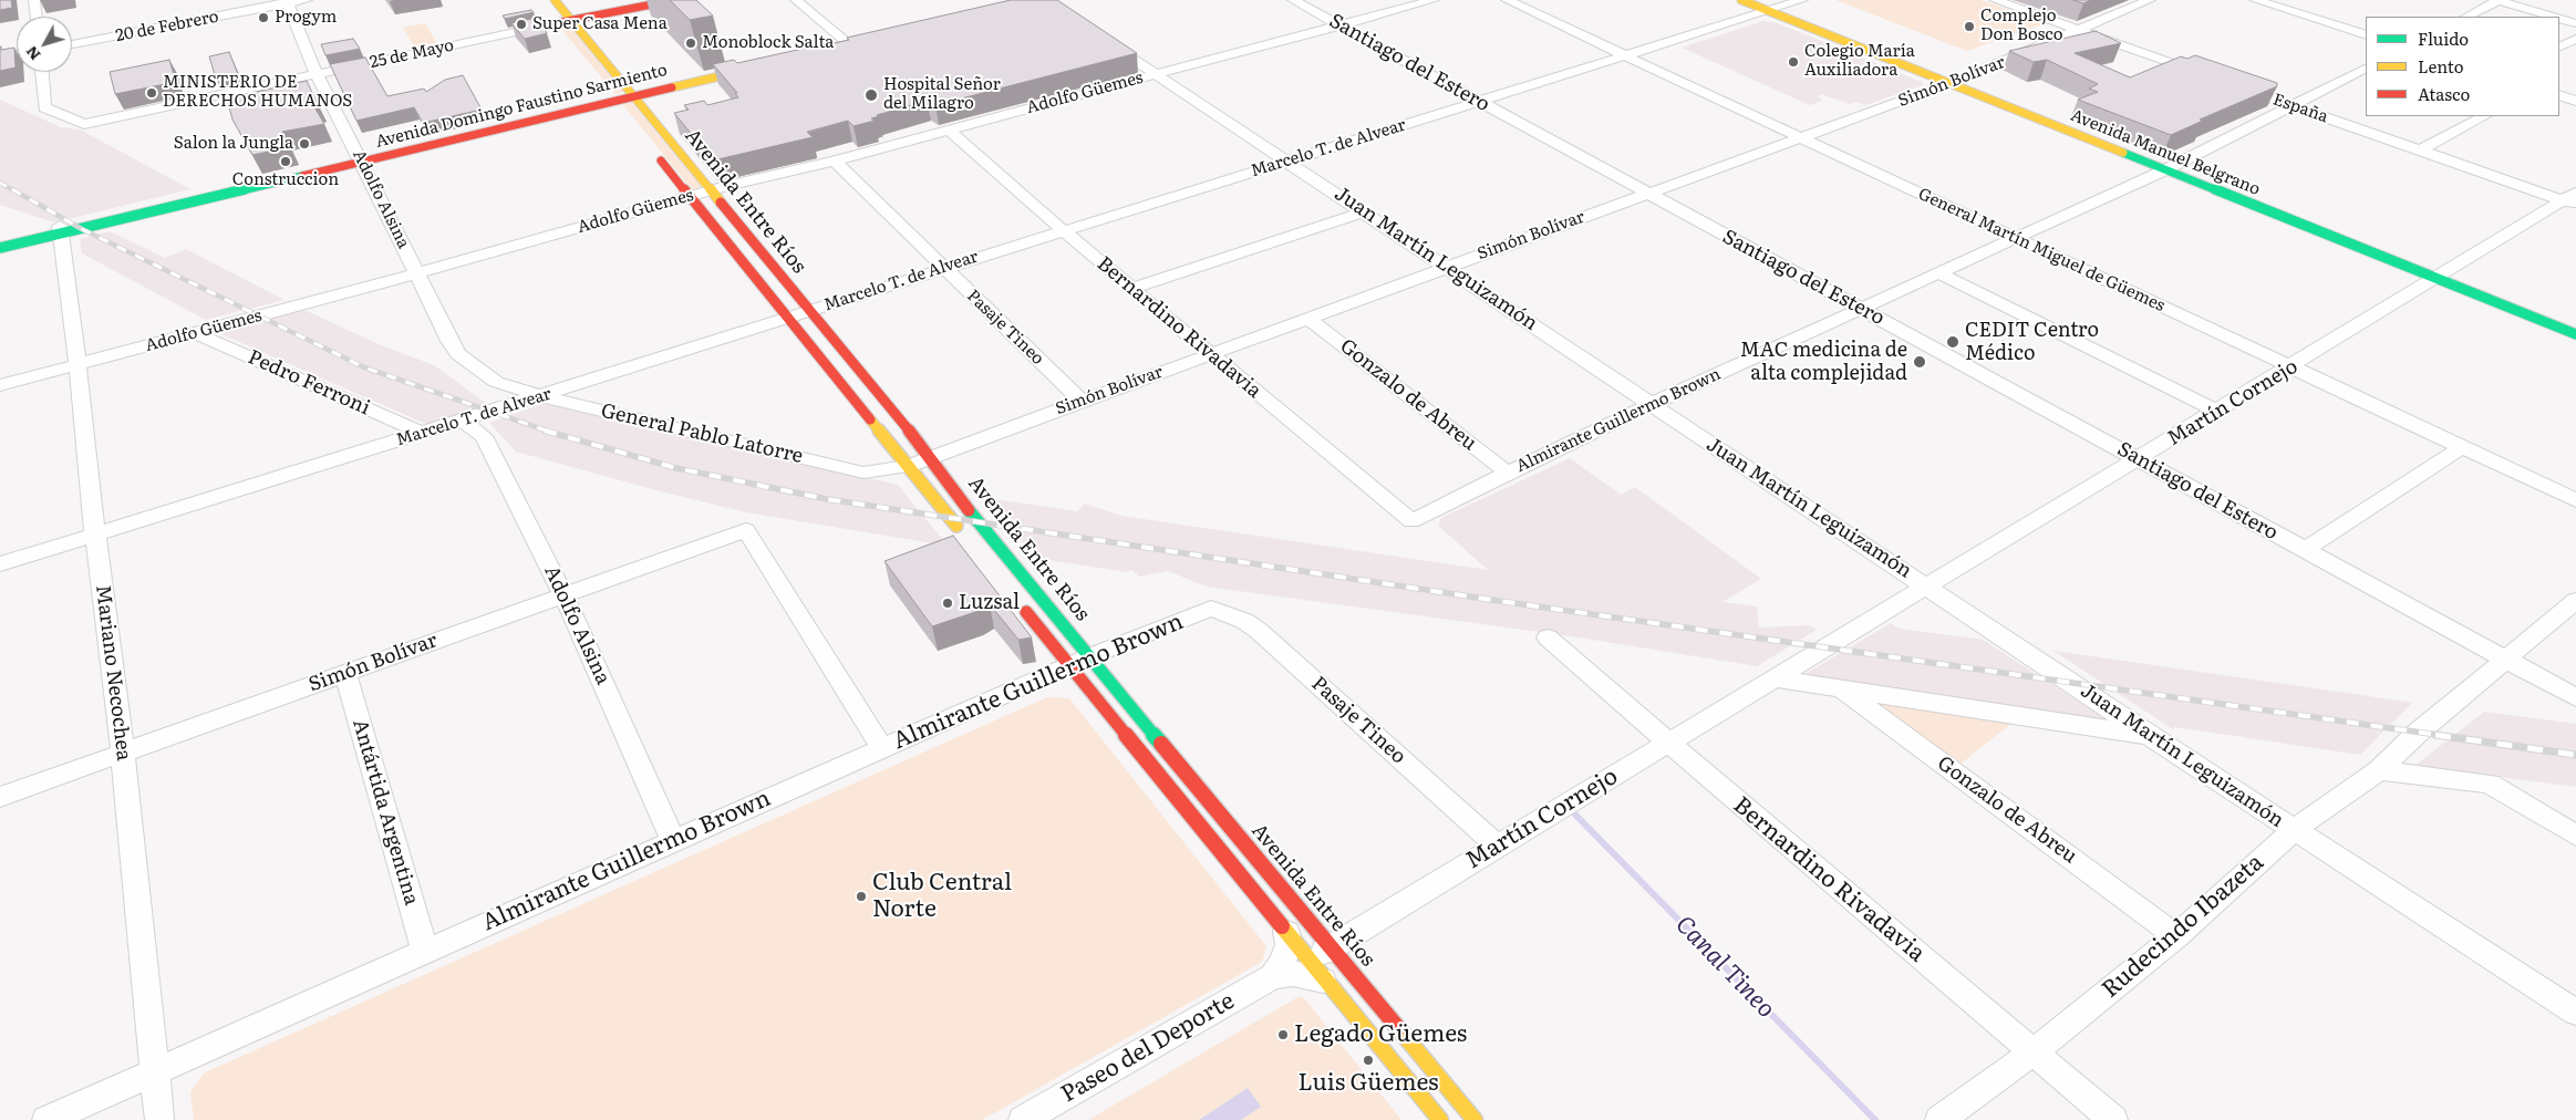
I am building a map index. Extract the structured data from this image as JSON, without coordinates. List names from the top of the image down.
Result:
{
  "streets": {
    "main road": [
      "25 de Mayo",
      "Avenida Domingo Faustino Sarmiento",
      "Avenida Manuel Belgrano",
      "Avenida Entre Ríos"
    ],
    "street": [
      "20 de Febrero",
      "Santiago del Estero",
      "Simón Bolívar",
      "Adolfo Güemes",
      "España",
      "Marcelo T. de Alvear",
      "Adolfo Alsina",
      "General Martín Miguel de Güemes",
      "Juan Martín Leguizamón",
      "Pasaje Tineo",
      "Bernardino Rivadavia",
      "Pedro Ferroni",
      "Gonzalo de Abreu",
      "Martín Cornejo",
      "Almirante Guillermo Brown",
      "General Pablo Latorre",
      "Mariano Necochea",
      "Antártida Argentina",
      "Rudecindo Ibazeta",
      "Paseo del Deporte"
    ]
  },
  "crossings": [
    ["20 de Febrero", "Adolfo Alsina"],
    ["25 de Mayo", "Adolfo Alsina"],
    ["25 de Mayo", "Avenida Entre Ríos"],
    ["Santiago del Estero", "Simón Bolívar"],
    ["Santiago del Estero", "Adolfo Güemes"],
    ["Santiago del Estero", "Marcelo T. de Alvear"],
    ["Santiago del Estero", "Martín Cornejo"],
    ["Santiago del Estero", "Almirante Guillermo Brown"],
    ["Santiago del Estero", "Rudecindo Ibazeta"],
    ["Simón Bolívar", "Avenida Manuel Belgrano"],
    ["Simón Bolívar", "Adolfo Alsina"],
    ["Simón Bolívar", "Avenida Entre Ríos"],
    ["Simón Bolívar", "General Martín Miguel de Güemes"],
    ["Simón Bolívar", "Juan Martín Leguizamón"],
    ["Simón Bolívar", "Pasaje Tineo"],
    ["Simón Bolívar", "Bernardino Rivadavia"],
    ["Simón Bolívar", "Gonzalo de Abreu"],
    ["Simón Bolívar", "Almirante Guillermo Brown"],
    ["Simón Bolívar", "General Pablo Latorre"],
    ["Simón Bolívar", "Mariano Necochea"],
    ["Simón Bolívar", "Antártida Argentina"],
    ["Adolfo Güemes", "Adolfo Alsina"],
    ["Adolfo Güemes", "Avenida Entre Ríos"],
    ["Adolfo Güemes", "Juan Martín Leguizamón"],
    ["Adolfo Güemes", "Pasaje Tineo"],
    ["Adolfo Güemes", "Bernardino Rivadavia"],
    ["Adolfo Güemes", "Pedro Ferroni"],
    ["Adolfo Güemes", "Mariano Necochea"],
    ["Avenida Domingo Faustino Sarmiento", "Adolfo Alsina"],
    ["Avenida Domingo Faustino Sarmiento", "Avenida Entre Ríos"],
    ["Avenida Domingo Faustino Sarmiento", "Mariano Necochea"],
    ["España", "Martín Cornejo"],
    ["España", "Almirante Guillermo Brown"],
    ["Marcelo T. de Alvear", "Avenida Manuel Belgrano"],
    ["Marcelo T. de Alvear", "Adolfo Alsina"],
    ["Marcelo T. de Alvear", "Avenida Entre Ríos"],
    ["Marcelo T. de Alvear", "General Martín Miguel de Güemes"],
    ["Marcelo T. de Alvear", "Juan Martín Leguizamón"],
    ["Marcelo T. de Alvear", "Pasaje Tineo"],
    ["Marcelo T. de Alvear", "Bernardino Rivadavia"],
    ["Marcelo T. de Alvear", "Pedro Ferroni"],
    ["Marcelo T. de Alvear", "General Pablo Latorre"],
    ["Marcelo T. de Alvear", "Mariano Necochea"],
    ["Avenida Manuel Belgrano", "Martín Cornejo"],
    ["Avenida Manuel Belgrano", "Almirante Guillermo Brown"],
    ["Adolfo Alsina", "Almirante Guillermo Brown"],
    ["Adolfo Alsina", "General Pablo Latorre"],
    ["Avenida Entre Ríos", "Martín Cornejo"],
    ["Avenida Entre Ríos", "Almirante Guillermo Brown"],
    ["Avenida Entre Ríos", "General Pablo Latorre"],
    ["Avenida Entre Ríos", "Paseo del Deporte"],
    ["General Martín Miguel de Güemes", "Martín Cornejo"],
    ["General Martín Miguel de Güemes", "Almirante Guillermo Brown"],
    ["Juan Martín Leguizamón", "Martín Cornejo"],
    ["Juan Martín Leguizamón", "Almirante Guillermo Brown"],
    ["Juan Martín Leguizamón", "Rudecindo Ibazeta"],
    ["Pasaje Tineo", "Martín Cornejo"],
    ["Pasaje Tineo", "Almirante Guillermo Brown"],
    ["Bernardino Rivadavia", "Martín Cornejo"],
    ["Bernardino Rivadavia", "Almirante Guillermo Brown"],
    ["Bernardino Rivadavia", "Rudecindo Ibazeta"],
    ["Gonzalo de Abreu", "Almirante Guillermo Brown"],
    ["Gonzalo de Abreu", "Rudecindo Ibazeta"],
    ["Almirante Guillermo Brown", "Mariano Necochea"],
    ["Almirante Guillermo Brown", "Antártida Argentina"]
  ],
  "water": ["Canal Tineo"],
  "places": [
    "Progym",
    "Super Casa Mena",
    "Complejo Don Bosco",
    "Monoblock Salta",
    "Colegio María Auxiliadora",
    "MINISTERIO DE DERECHOS HUMANOS",
    "Hospital Señor del Milagro",
    "Salon la Jungla",
    "Construccion",
    "CEDIT Centro Médico",
    "MAC medicina de alta complejidad",
    "Luzsal",
    "Club Central Norte",
    "Legado Güemes",
    "Luis Güemes"
  ],
  "legend": ["Fluido", "Lento", "Atasco"],
  "north": "bottom left"
}
